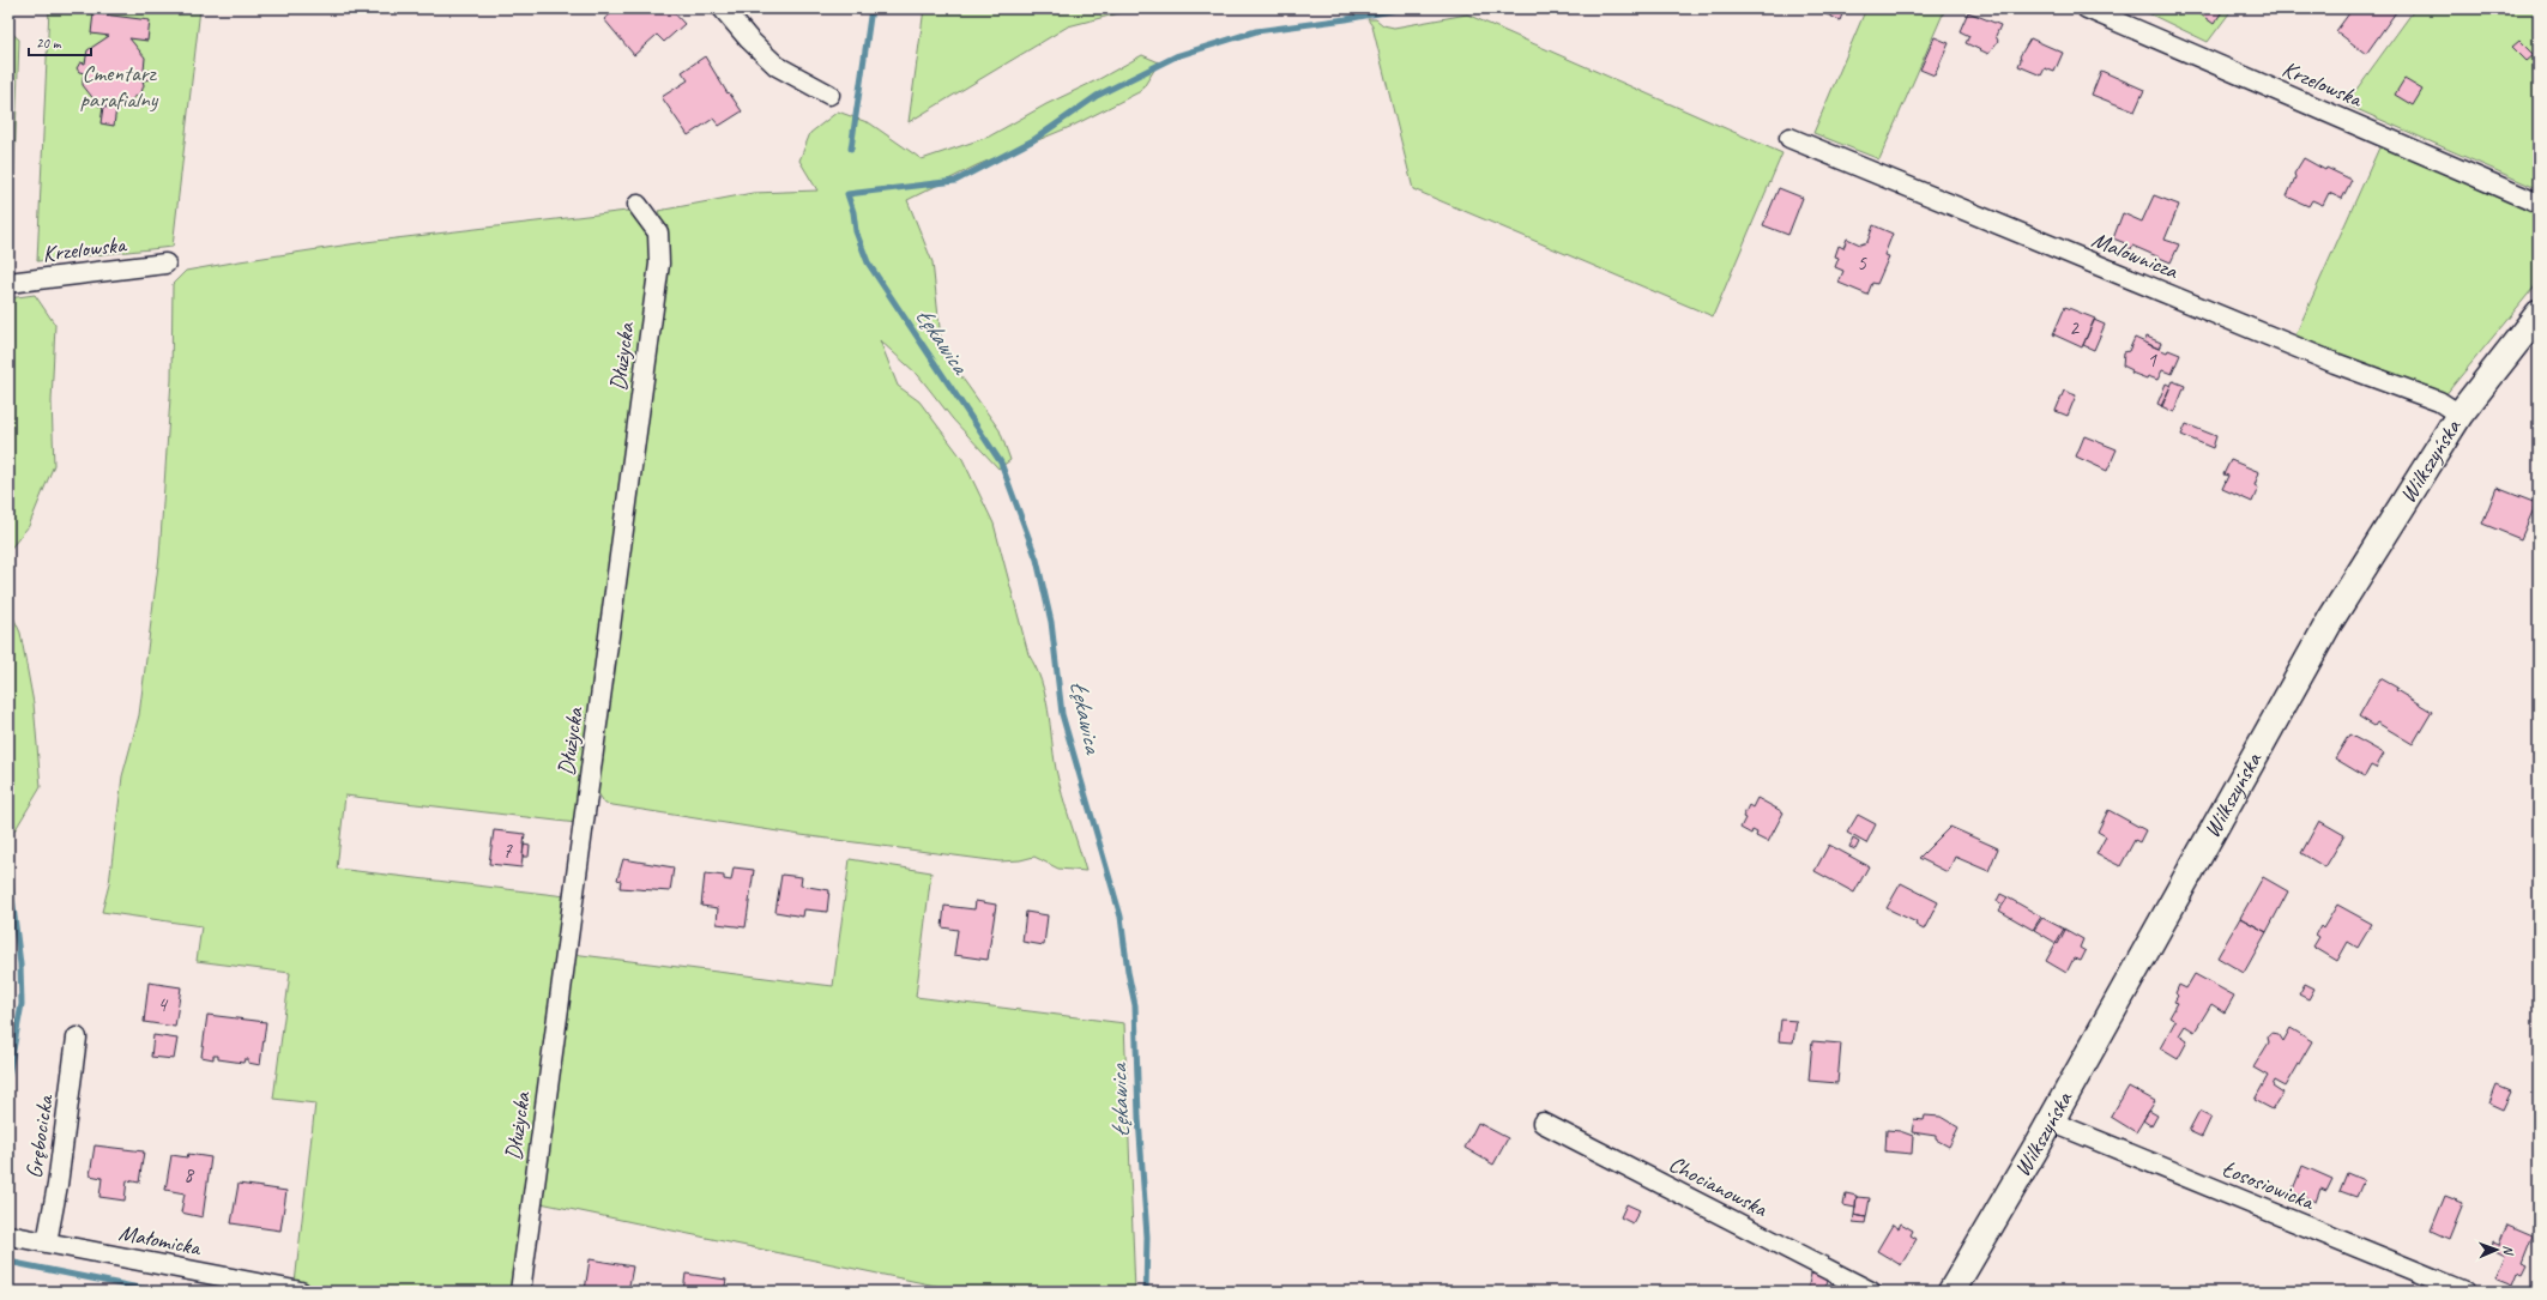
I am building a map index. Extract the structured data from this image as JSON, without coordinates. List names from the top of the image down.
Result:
{
  "streets": {
    "street": [
      "Krzelowska",
      "Malownicza",
      "Dłużycka",
      "Wilkszyńska",
      "Grębocicka",
      "Łososiowicka",
      "Chocianowska",
      "Małomicka"
    ]
  },
  "crossings": [
    ["Malownicza", "Wilkszyńska"],
    ["Wilkszyńska", "Łososiowicka"],
    ["Grębocicka", "Małomicka"]
  ],
  "water": ["Łękawica"],
  "parks": ["Cmentarz parafialny"],
  "house_numbers": [
    "5",
    "2",
    "1",
    "7",
    "4",
    "8"
  ],
  "scale_bar": "20 m",
  "north": "right"
}
